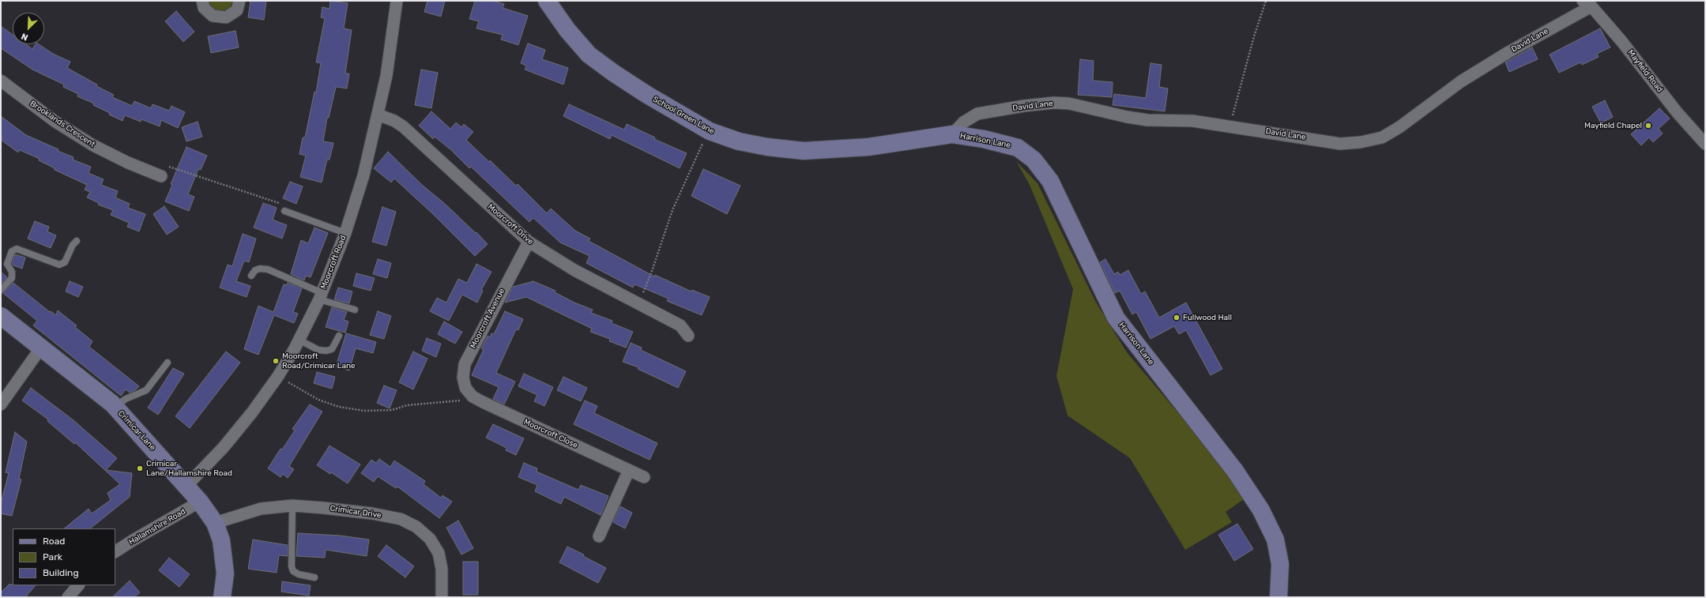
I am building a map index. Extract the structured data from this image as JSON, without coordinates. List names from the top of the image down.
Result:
{
  "streets": {
    "street": [
      "David Lane",
      "Mayfield Road",
      "School Green Lane",
      "Brooklands Crescent",
      "Harrison Lane",
      "Moorcroft Drive",
      "Moorcroft Road",
      "Moorcroft Avenue",
      "Crimicar Lane",
      "Moorcroft Close",
      "Crimicar Drive",
      "Hallamshire Road"
    ]
  },
  "crossings": [
    ["David Lane", "Mayfield Road"],
    ["David Lane", "School Green Lane"],
    ["David Lane", "Harrison Lane"],
    ["School Green Lane", "Harrison Lane"],
    ["Moorcroft Drive", "Moorcroft Road"],
    ["Moorcroft Drive", "Moorcroft Avenue"],
    ["Moorcroft Road", "Crimicar Lane"],
    ["Moorcroft Avenue", "Moorcroft Close"],
    ["Crimicar Lane", "Crimicar Drive"],
    ["Crimicar Lane", "Hallamshire Road"]
  ],
  "places": [
    "Mayfield Chapel",
    "Fullwood Hall",
    "Moorcroft Road/Crimicar Lane",
    "Crimicar Lane/Hallamshire Road"
  ],
  "legend": ["Road", "Park", "Building"],
  "north": "bottom left"
}
